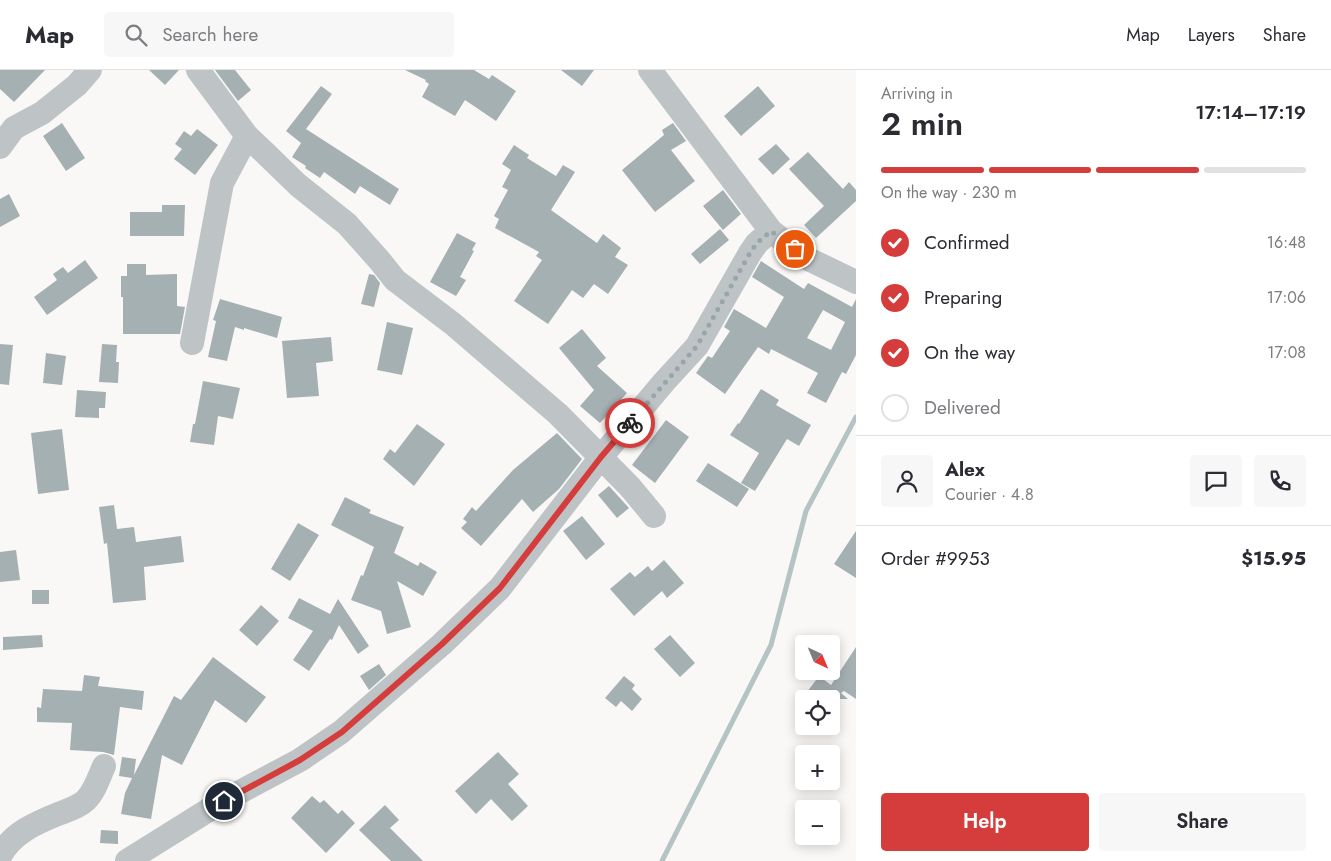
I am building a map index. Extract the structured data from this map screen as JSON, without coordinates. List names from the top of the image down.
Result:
{
  "north": "bottom right",
  "page": {
    "header": "Map",
    "search": "Search here",
    "nav": ["Map", "Layers", "Share"],
    "heading": ["2 min", "Arriving in", "17:14–17:19"],
    "panel": [
      "Alex",
      "Courier · 4.8",
      "Order #9953",
      "$15.95"
    ],
    "bar": "On the way · 230 m",
    "list": [
      ["Confirmed", "16:48"],
      ["Preparing", "17:06"],
      ["On the way", "17:08"],
      "Delivered"
    ],
    "map_buttons": ["+", "−"],
    "buttons": ["Help", "Share"]
  }
}
